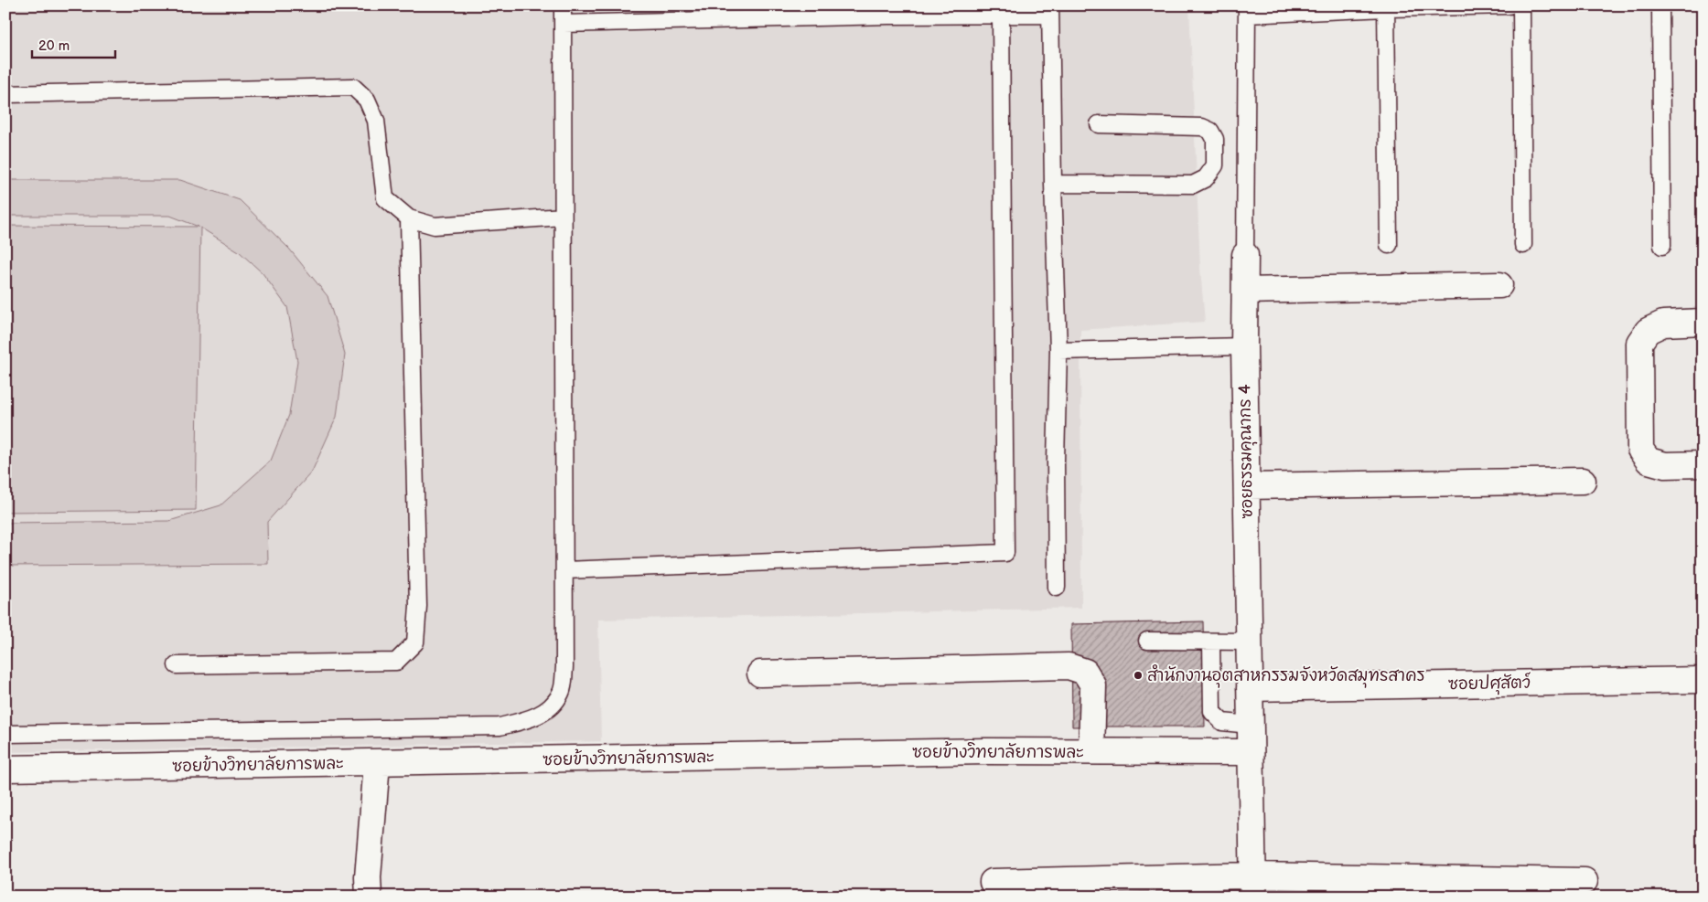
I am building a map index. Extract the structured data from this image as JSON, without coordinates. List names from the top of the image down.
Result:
{
  "streets": {
    "street": ["ซอยธรรมคุณากร 4", "ซอยปศุสัตว์", "ซอยข้างวิทยาลัยการพละ"]
  },
  "crossings": [
    ["ซอยธรรมคุณากร 4", "ซอยปศุสัตว์"],
    ["ซอยธรรมคุณากร 4", "ซอยข้างวิทยาลัยการพละ"]
  ],
  "places": ["สำนักงานอุตสาหกรรมจังหวัดสมุทรสาคร"],
  "scale_bar": "20 m"
}
